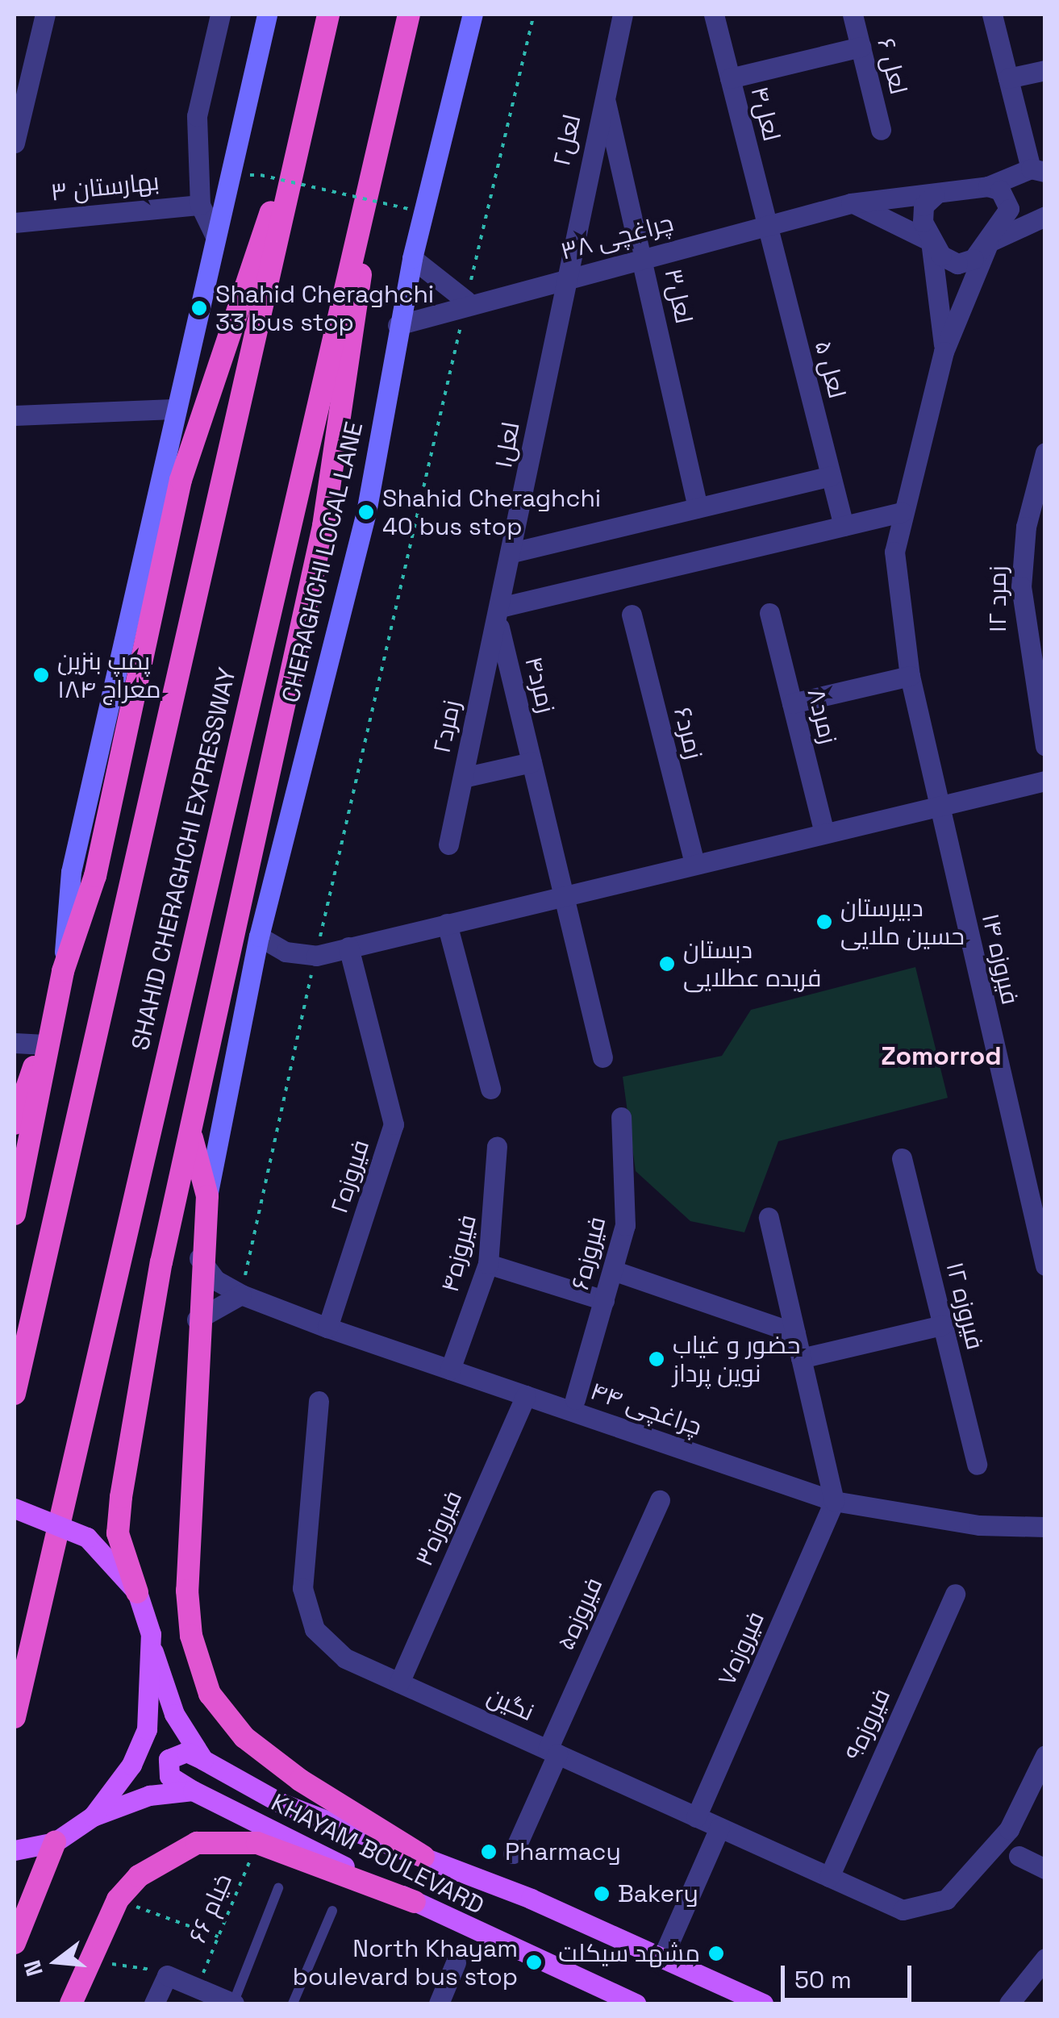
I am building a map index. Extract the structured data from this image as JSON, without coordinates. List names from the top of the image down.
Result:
{
  "streets": {
    "highway": ["SHAHID CHERAGHCHI EXPRESSWAY"],
    "main road": ["CHERAGHCHI LOCAL LANE", "KHAYAM BOULEVARD"],
    "street": [
      "لعل ۶",
      "لعل۴",
      "لعل۲",
      "بهارستان ۳",
      "چراغچی ۳۸",
      "لعل۳",
      "لعل ۵",
      "لعل۱",
      "زمرد ۱۲",
      "زمرد۴",
      "زمرد۸",
      "زمرد۲",
      "زمرد۶",
      "فیروزه ۱۴",
      "فیروزه۲",
      "فیروزه۴",
      "فیروزه۶",
      "فیروزه ۱۲",
      "چراغچی ۴۴",
      "فیروزه۳",
      "فیروزه۵",
      "فیروزه۷",
      "نگین",
      "فیروزه۹"
    ],
    "path": ["خیام ۶۶"]
  },
  "crossings": [
    ["لعل۴", "چراغچی ۳۸"],
    ["لعل۴", "لعل ۵"],
    ["لعل۲", "چراغچی ۳۸"],
    ["لعل۲", "لعل۳"],
    ["لعل۲", "لعل۱"],
    ["چراغچی ۳۸", "لعل۳"],
    ["چراغچی ۳۸", "لعل ۵"],
    ["چراغچی ۳۸", "لعل۱"],
    ["چراغچی ۳۸", "CHERAGHCHI LOCAL LANE"],
    ["لعل۱", "زمرد۴"],
    ["لعل۱", "زمرد۲"],
    ["زمرد۴", "زمرد۲"],
    ["فیروزه۲", "چراغچی ۴۴"],
    ["فیروزه۴", "چراغچی ۴۴"],
    ["چراغچی ۴۴", "فیروزه۳"],
    ["چراغچی ۴۴", "فیروزه۷"],
    ["فیروزه۳", "نگین"],
    ["فیروزه۵", "نگین"],
    ["فیروزه۷", "نگین"],
    ["نگین", "فیروزه۹"]
  ],
  "districts": ["Zomorrod"],
  "places": [
    "Shahid Cheraghchi 33 bus stop",
    "Shahid Cheraghchi 40 bus stop",
    "پمپ بنزین ۱۸۴ معراج",
    "دبیرستان حسین ملایی",
    "دبستان فریده عطلایی",
    "حضور و غیاب نوین پرداز",
    "Pharmacy",
    "Bakery",
    "مشهد سیکلت",
    "North Khayam boulevard bus stop"
  ],
  "scale_bar": "50 m",
  "north": "left"
}
